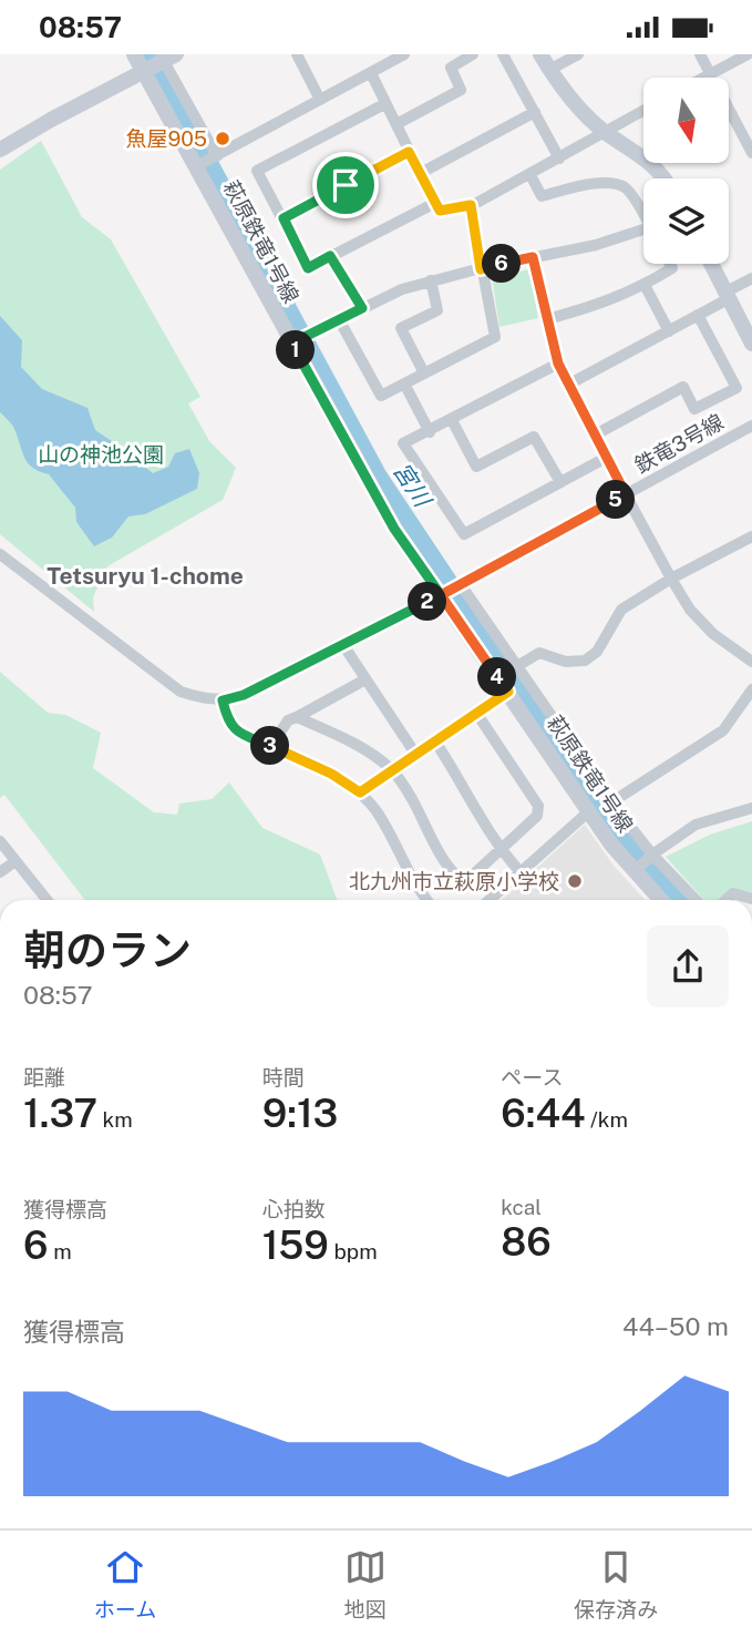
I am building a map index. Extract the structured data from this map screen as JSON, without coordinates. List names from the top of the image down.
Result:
{
  "streets": {
    "street": ["萩原鉄竜1号線", "鉄竜3号線"]
  },
  "crossings": [
    ["萩原鉄竜1号線", "鉄竜3号線"]
  ],
  "districts": ["Tetsuryu 1-chome"],
  "water": ["宮川"],
  "parks": ["山の神池公園"],
  "places": ["魚屋905", "北九州市立萩原小学校"],
  "north": "bottom",
  "page": {
    "status": "08:57",
    "pins": [
      "6",
      "1",
      "5",
      "2",
      "4",
      "3"
    ],
    "heading": ["朝のラン", "08:57"],
    "stats": [
      ["距離", "1.37 km"],
      ["時間", "9:13"],
      ["ペース", "6:44 /km"],
      ["獲得標高", "6 m"],
      ["心拍数", "159 bpm"],
      ["kcal", "86"]
    ],
    "chart": ["獲得標高", "44–50 m"],
    "tabs": ["ホーム", "地図", "保存済み"]
  }
}
